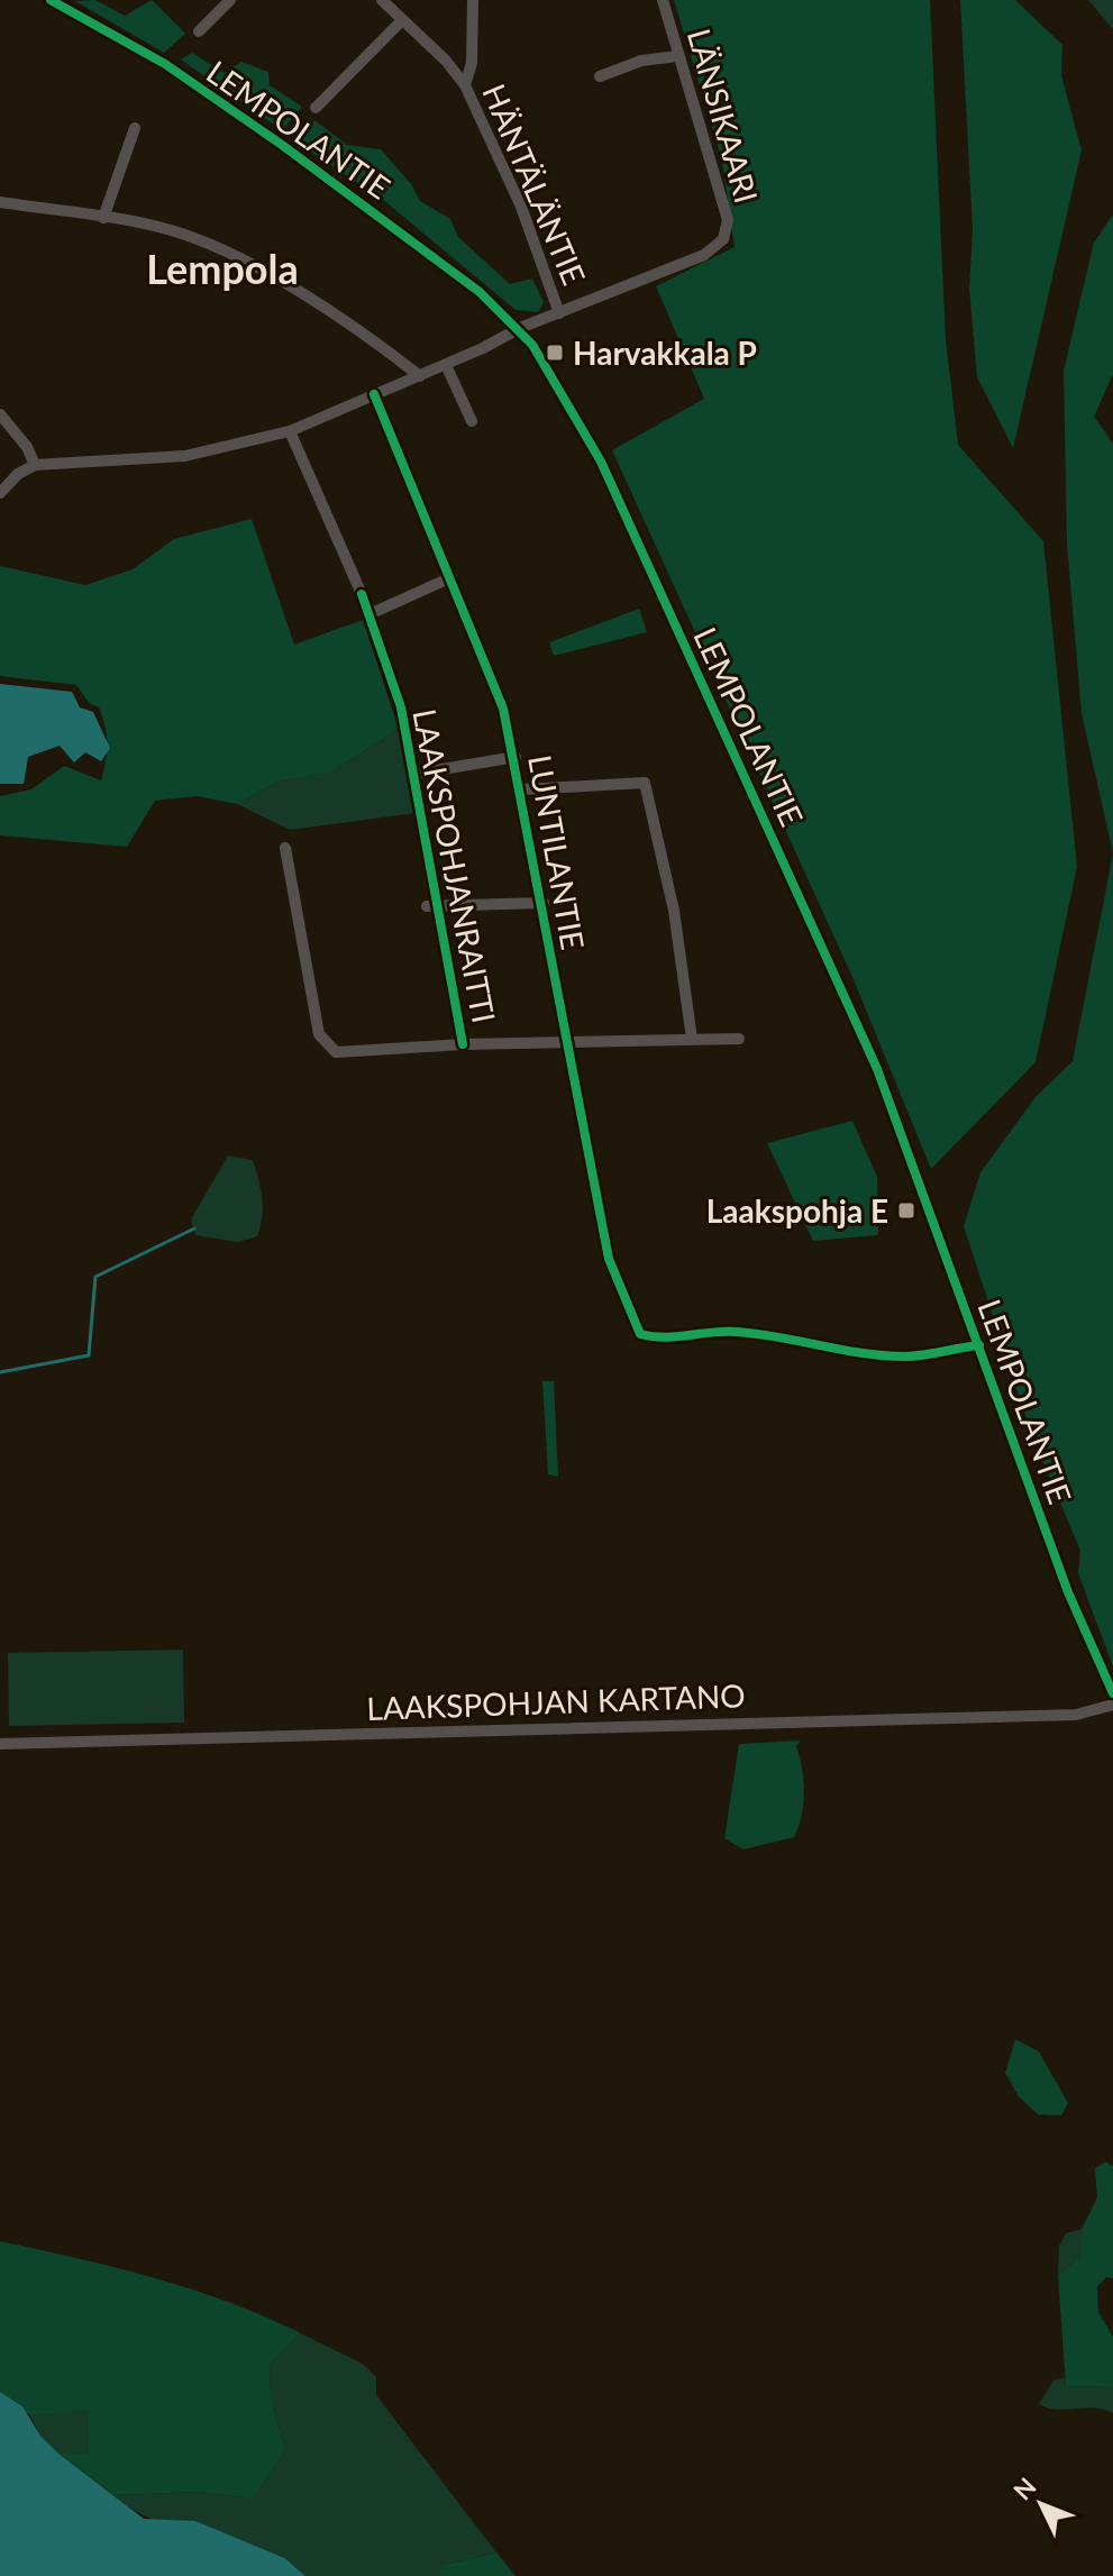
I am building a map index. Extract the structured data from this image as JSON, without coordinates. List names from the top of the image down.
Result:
{
  "streets": {
    "street": [
      "LÄNSIKAARI",
      "LEMPOLANTIE",
      "HÄNTÄLÄNTIE",
      "LUNTILANTIE",
      "LAAKSPOHJAN KARTANO"
    ],
    "cycle path": ["LAAKSPOHJANRAITTI"]
  },
  "crossings": [
    ["LÄNSIKAARI", "LEMPOLANTIE"],
    ["LÄNSIKAARI", "HÄNTÄLÄNTIE"],
    ["LÄNSIKAARI", "LUNTILANTIE"],
    ["LEMPOLANTIE", "LUNTILANTIE"]
  ],
  "districts": ["Lempola"],
  "places": {
    "transit": ["Harvakkala P", "Laakspohja E"]
  },
  "north": "top left"
}
